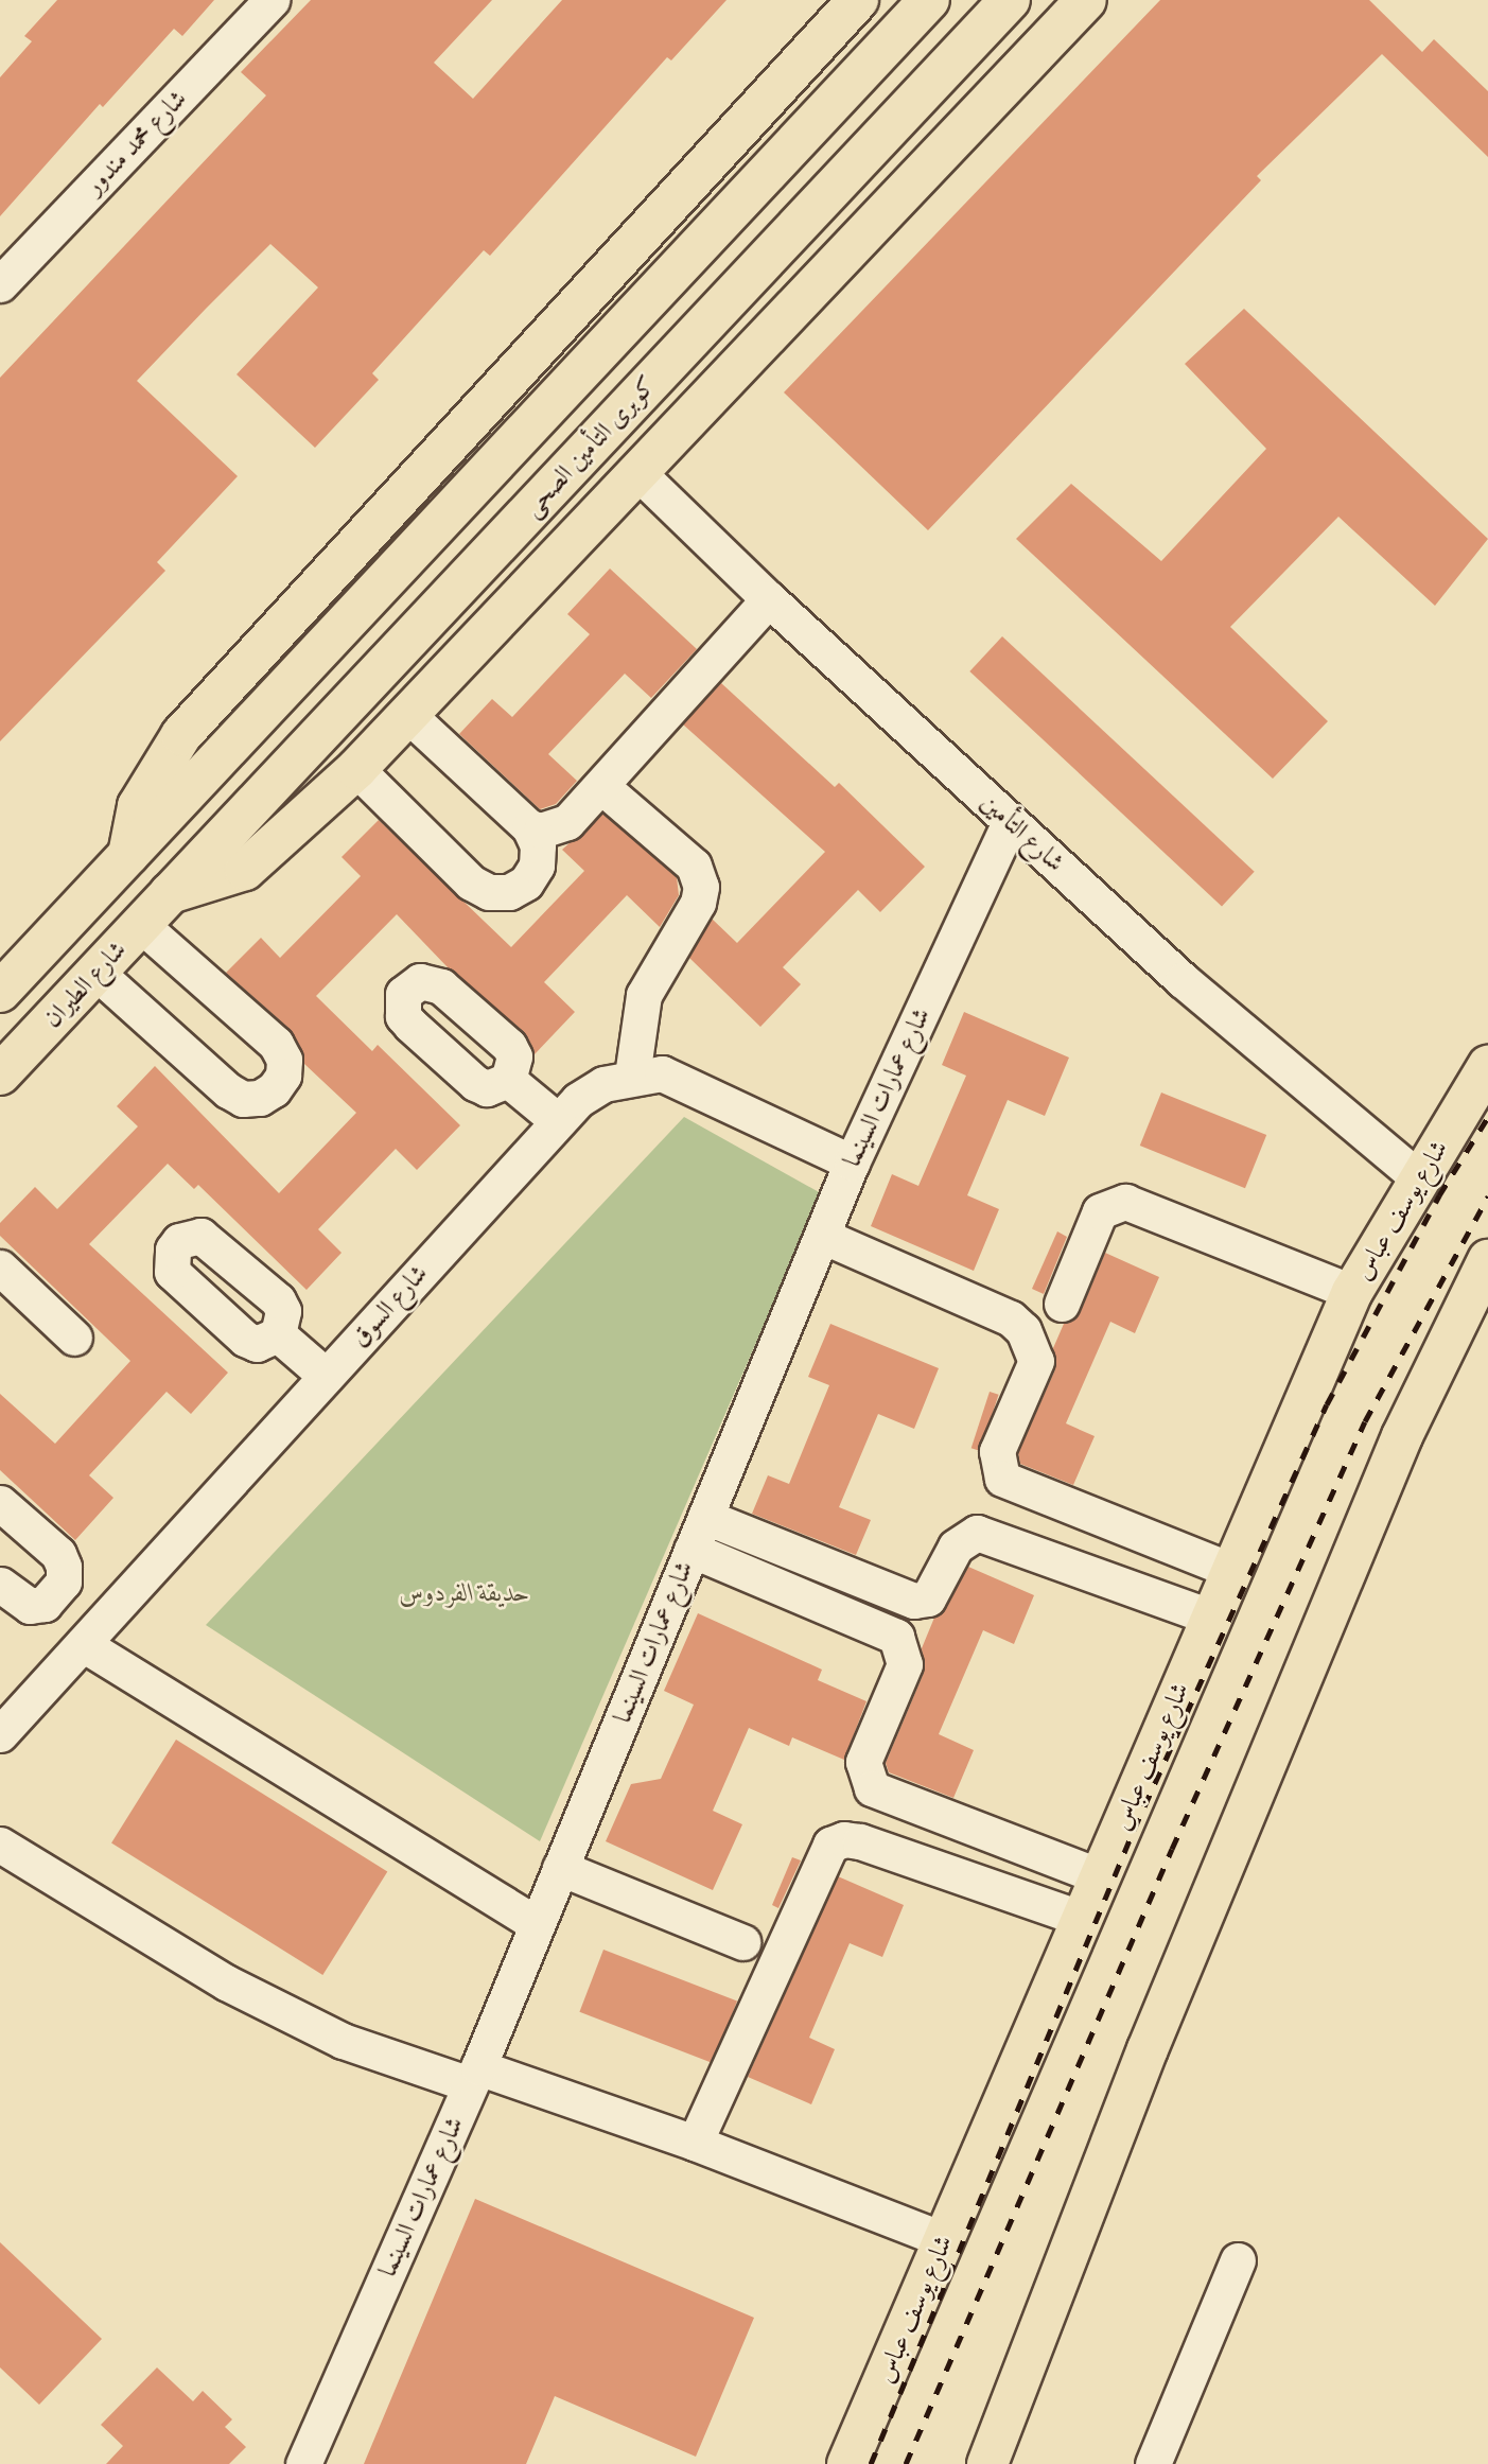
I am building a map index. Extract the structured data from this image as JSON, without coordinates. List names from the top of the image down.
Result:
{
  "streets": {
    "main road": ["كوبرى التأمين الصحى", "شارع الطيران", "شارع يوسف عباس"],
    "street": [
      "شارع محمد مندور",
      "شارع التأمين",
      "شارع عمارات السينما",
      "شارع السوق"
    ]
  },
  "crossings": [
    ["كوبرى التأمين الصحى", "شارع الطيران"],
    ["شارع التأمين", "شارع عمارات السينما"],
    ["شارع التأمين", "شارع يوسف عباس"],
    ["شارع عمارات السينما", "شارع السوق"]
  ],
  "parks": ["حديقة الفردوس"]
}
